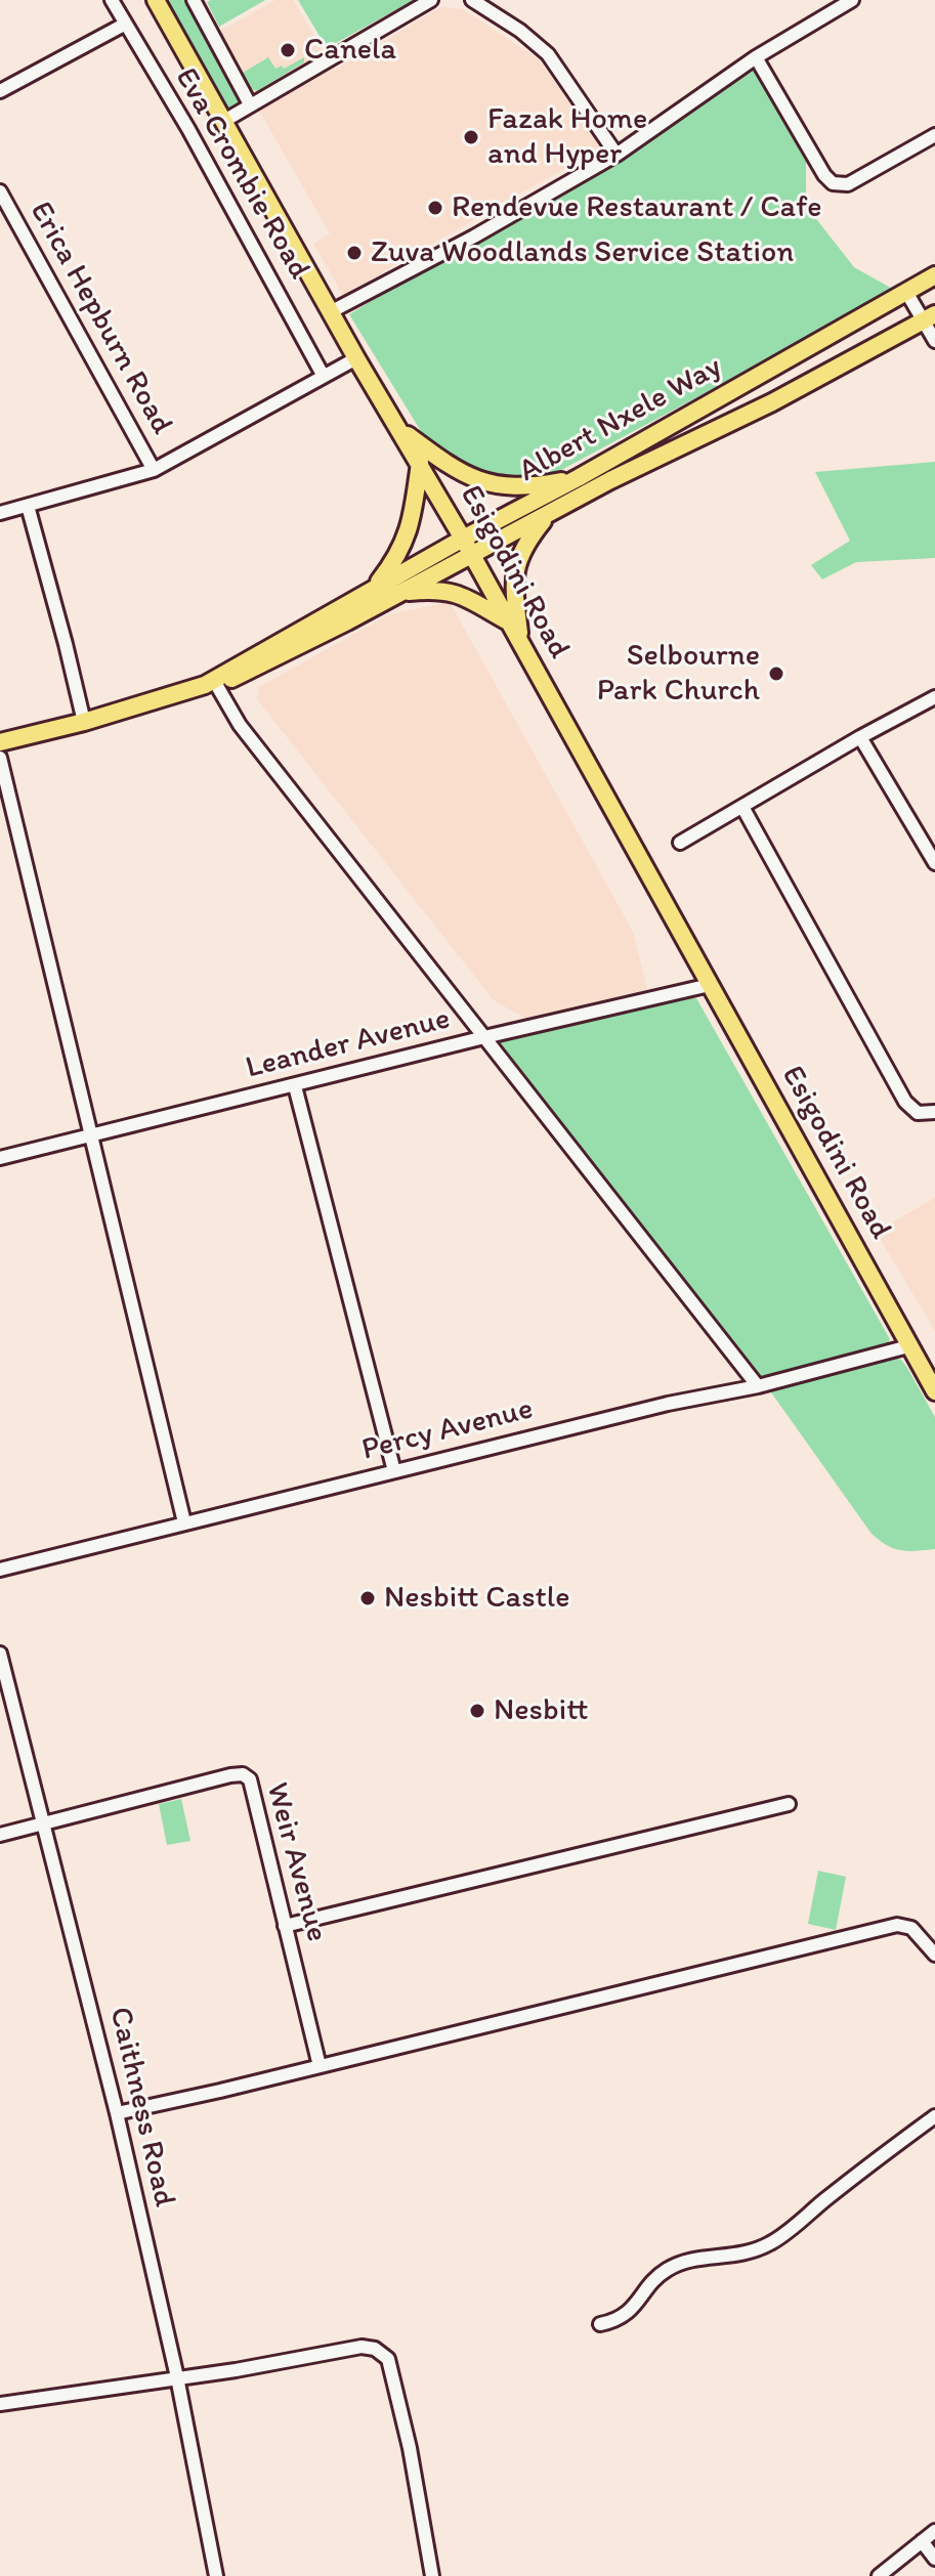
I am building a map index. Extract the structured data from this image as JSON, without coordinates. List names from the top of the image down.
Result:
{
  "streets": {
    "main road": ["Albert Nxele Way", "Esigodini Road"],
    "street": [
      "Eva Crombie Road",
      "Erica Hepburn Road",
      "Leander Avenue",
      "Percy Avenue",
      "Weir Avenue",
      "Caithness Road"
    ]
  },
  "crossings": [
    ["Albert Nxele Way", "Esigodini Road"],
    ["Esigodini Road", "Leander Avenue"],
    ["Esigodini Road", "Percy Avenue"],
    ["Weir Avenue", "Caithness Road"]
  ],
  "places": [
    "Canela",
    "Fazak Home and Hyper",
    "Rendevue Restaurant / Cafe",
    "Zuva Woodlands Service Station",
    "Selbourne Park Church",
    "Nesbitt Castle",
    "Nesbitt"
  ]
}
